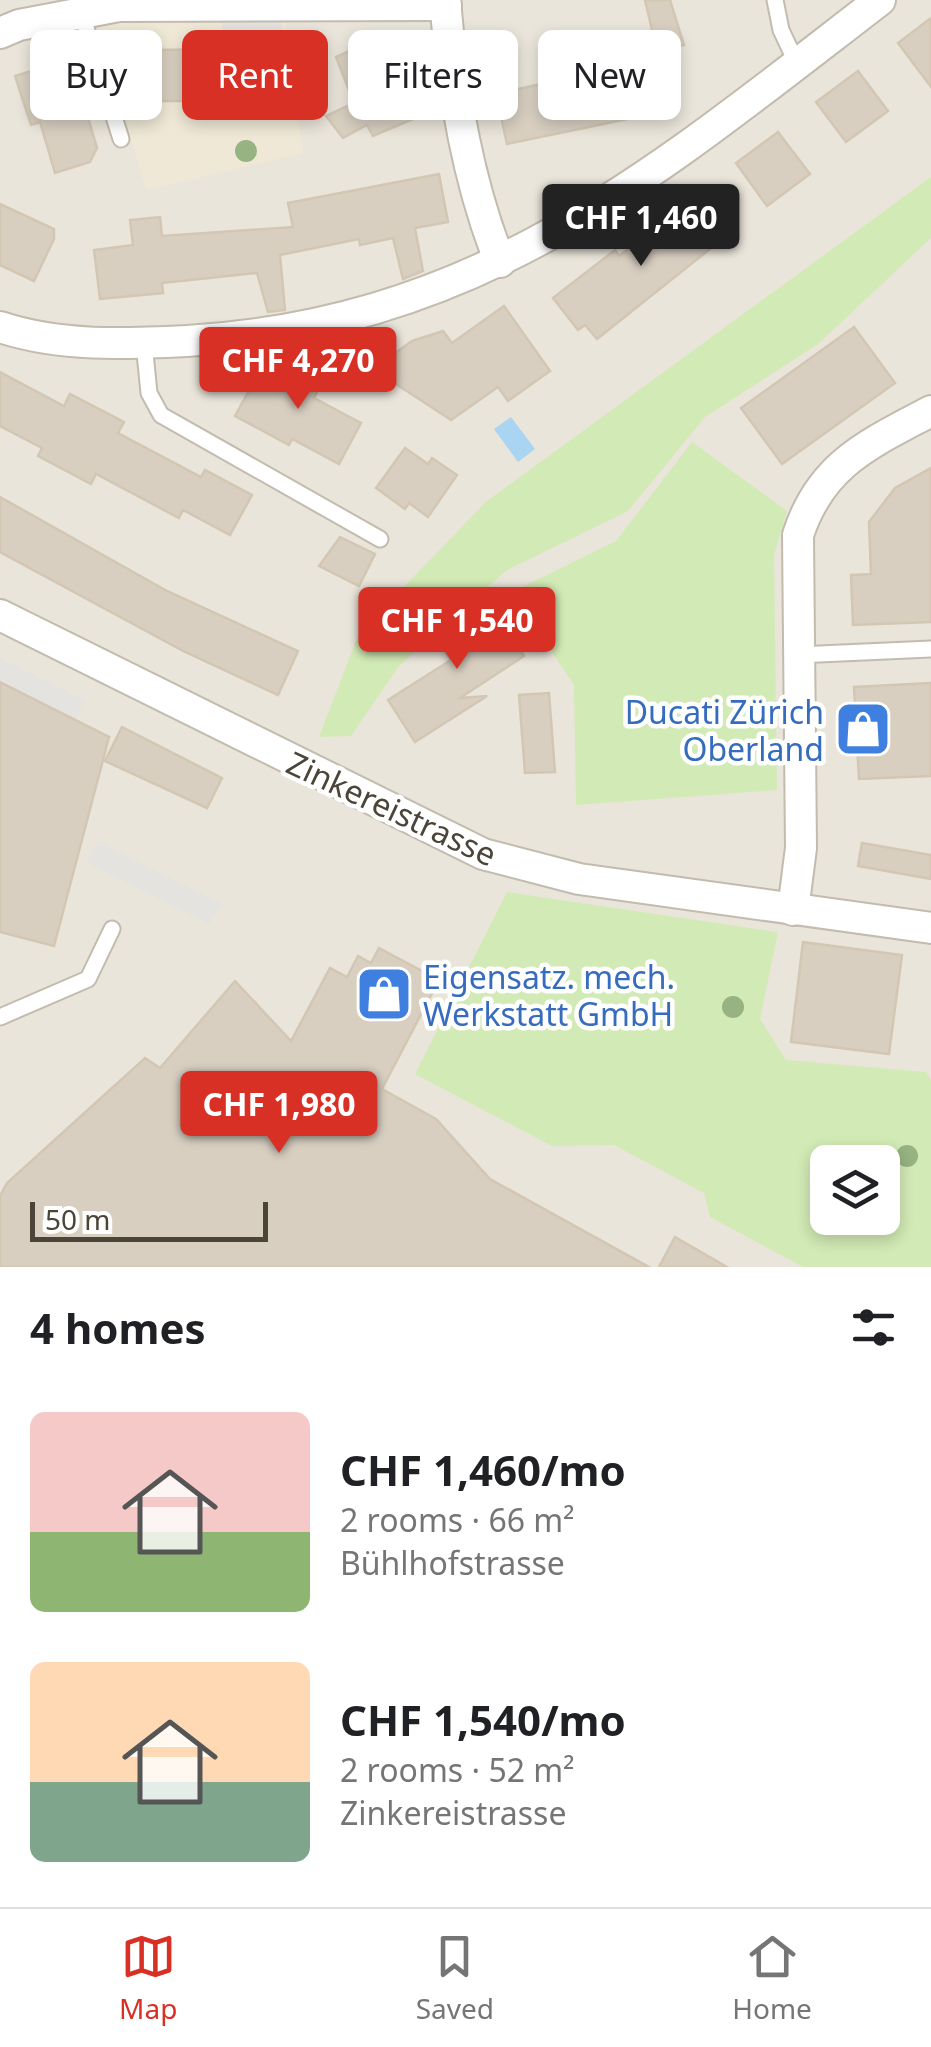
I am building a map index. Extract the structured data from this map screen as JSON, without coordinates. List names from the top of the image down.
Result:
{
  "streets": {
    "street": ["Zinkereistrasse"]
  },
  "places": {
    "shop": ["Ducati Zürich Oberland", "Eigensatz. mech. Werkstatt GmbH"]
  },
  "scale_bar": "50 m",
  "page": {
    "chip": [
      "Buy",
      "Rent",
      "Filters",
      "New"
    ],
    "price": [
      "CHF 1,460",
      "CHF 4,270",
      "CHF 1,540",
      "CHF 1,980"
    ],
    "scale": "50 m",
    "heading": "4 homes",
    "list": [
      {
        "name": "CHF 1,460/mo",
        "note": "2 rooms · 66 m² · Bühlhofstrasse"
      },
      {
        "name": "CHF 1,540/mo",
        "note": "2 rooms · 52 m² · Zinkereistrasse"
      }
    ],
    "tabs": ["Map", "Saved", "Home"]
  }
}
